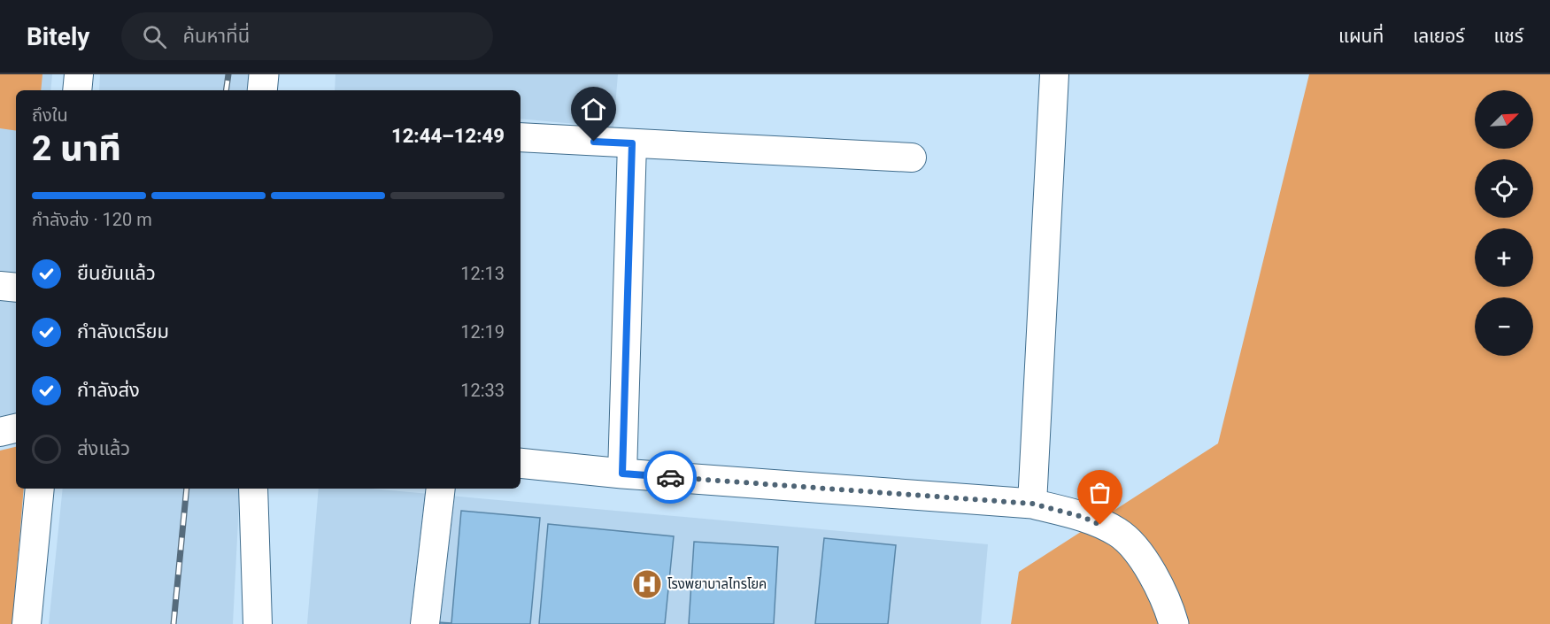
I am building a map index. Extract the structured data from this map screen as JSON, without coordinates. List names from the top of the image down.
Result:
{
  "places": {
    "hospital": ["โรงพยาบาลไทรโยค"]
  },
  "north": "top right",
  "page": {
    "header": "Bitely",
    "search": "ค้นหาที่นี่",
    "nav": ["แผนที่", "เลเยอร์", "แชร์"],
    "map_buttons": ["+", "−"],
    "heading": ["2 นาที", "ถึงใน", "12:44–12:49"],
    "bar": "กำลังส่ง · 120 m",
    "list": [
      ["ยืนยันแล้ว", "12:13"],
      ["กำลังเตรียม", "12:19"],
      ["กำลังส่ง", "12:33"],
      "ส่งแล้ว"
    ]
  }
}
